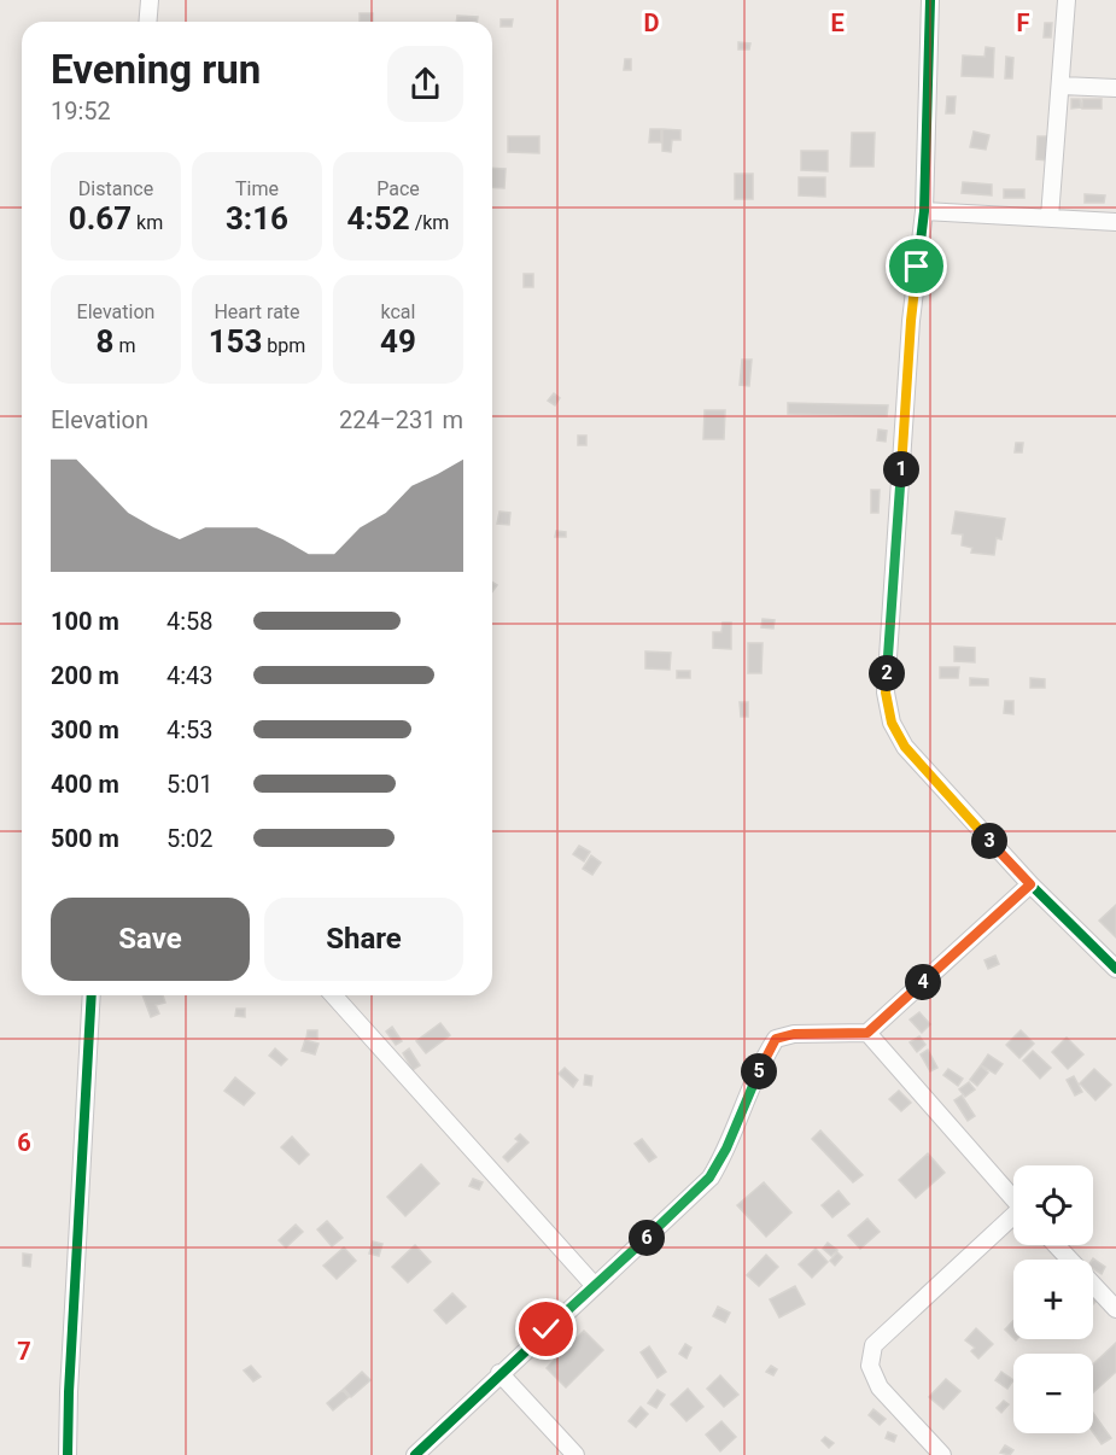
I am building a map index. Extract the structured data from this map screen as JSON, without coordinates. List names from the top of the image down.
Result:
{
  "page": {
    "heading": ["Evening run", "19:52"],
    "stats": [
      ["Distance", "0.67 km"],
      ["Time", "3:16"],
      ["Pace", "4:52 /km"],
      ["Elevation", "8 m"],
      ["Heart rate", "153 bpm"],
      ["kcal", "49"]
    ],
    "chart": ["Elevation", "224–231 m"],
    "pins": [
      "1",
      "2",
      "3",
      "4",
      "5",
      "6"
    ],
    "list": [
      {
        "name": "100 m",
        "note": "4:58"
      },
      {
        "name": "200 m",
        "note": "4:43"
      },
      {
        "name": "300 m",
        "note": "4:53"
      },
      {
        "name": "400 m",
        "note": "5:01"
      },
      {
        "name": "500 m",
        "note": "5:02"
      }
    ],
    "buttons": ["Save", "Share"],
    "map_buttons": ["+", "−"]
  },
  "grid": {
    "columns": ["D", "E", "F"],
    "rows": ["6", "7"]
  }
}
